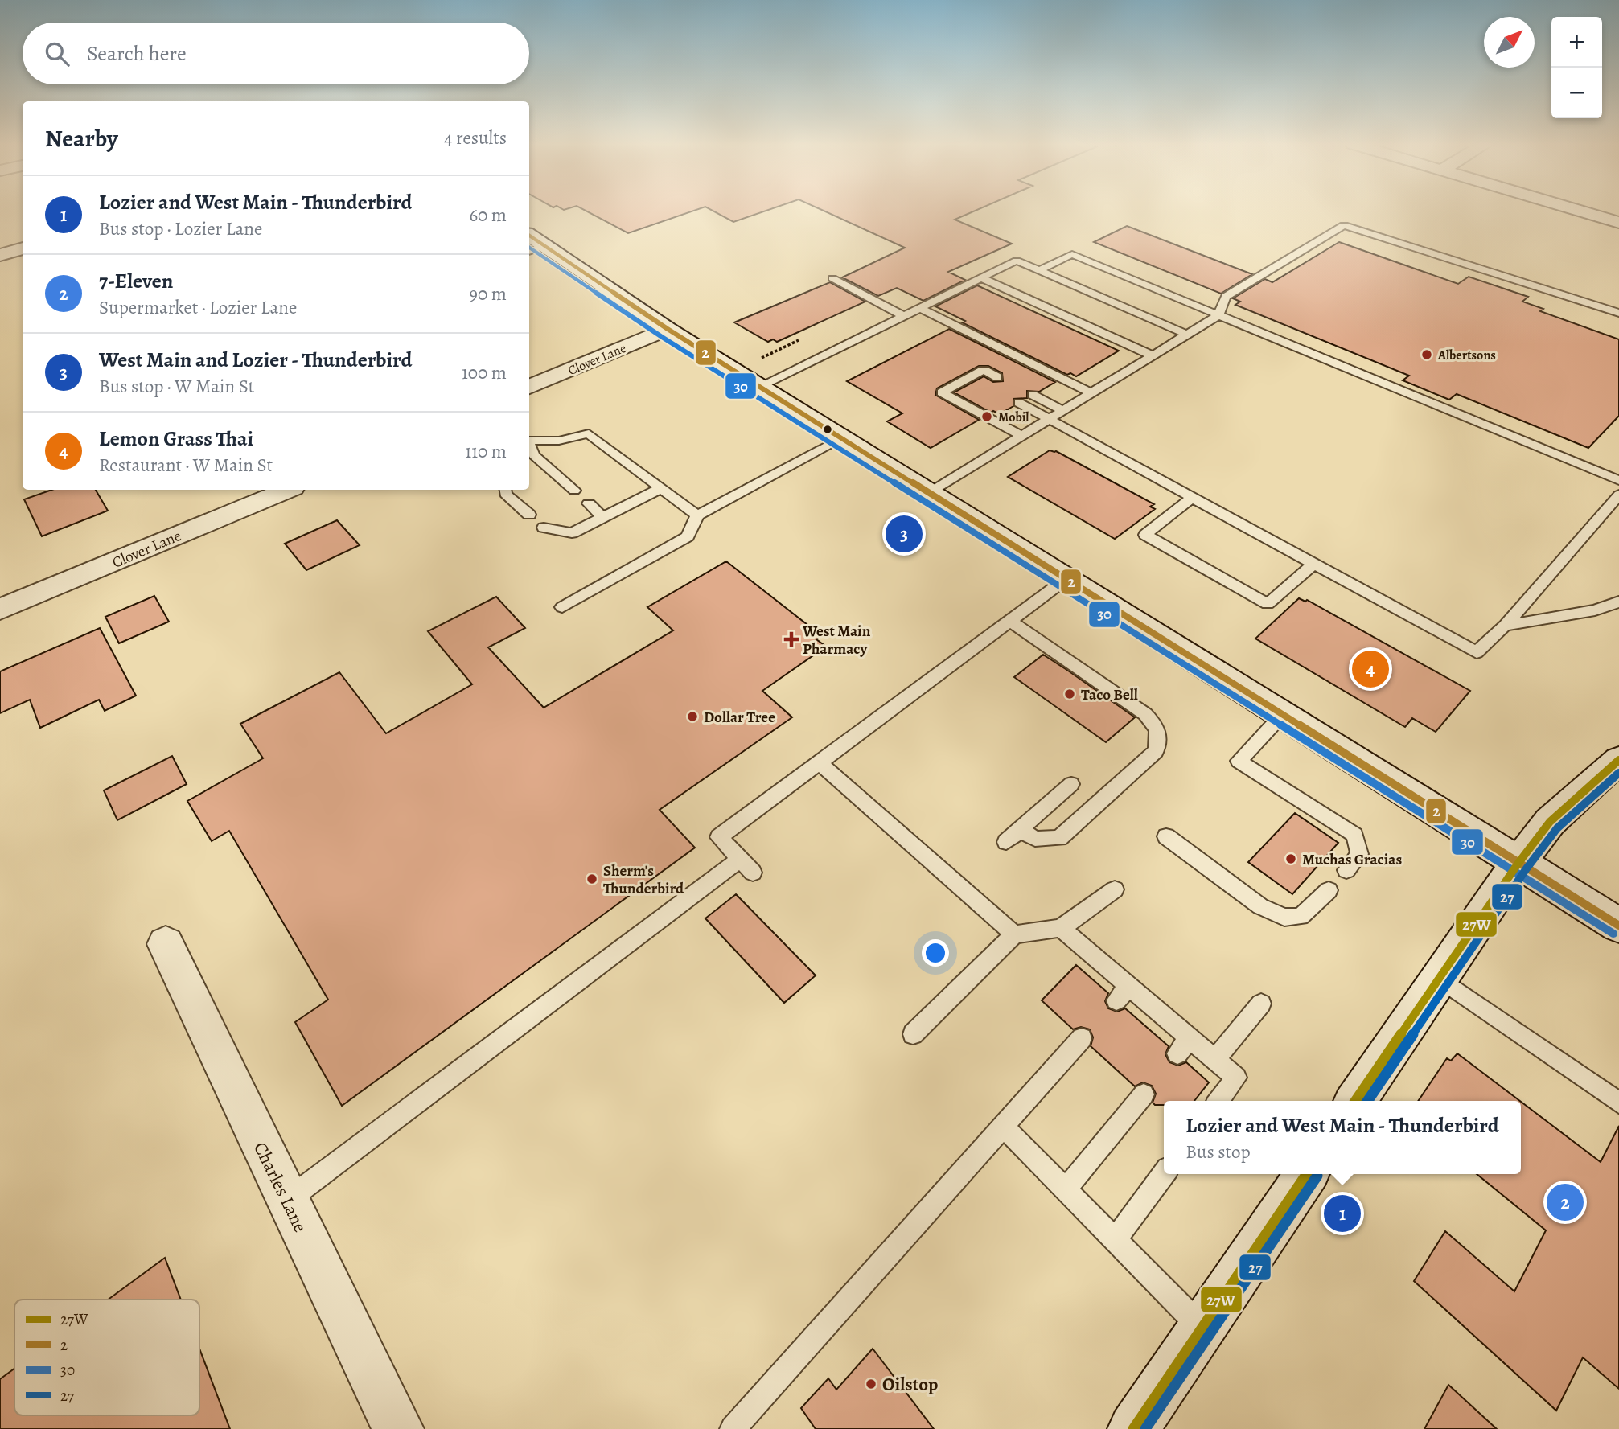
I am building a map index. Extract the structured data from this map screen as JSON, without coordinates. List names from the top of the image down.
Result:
{
  "streets": {
    "main road": ["Clover Lane", "Charles Lane"]
  },
  "places": {
    "other": [
      "Albertsons",
      "Mobil",
      "Taco Bell",
      "Dollar Tree",
      "Muchas Gracias",
      "Sherm's Thunderbird",
      "Oilstop"
    ],
    "health": ["West Main Pharmacy"]
  },
  "lines": [
    "transit line 2",
    "transit line 30",
    "transit line 27W",
    "transit line 27"
  ],
  "legend": [
    "27W",
    "2",
    "30",
    "27"
  ],
  "north": "top right",
  "page": {
    "map_buttons": ["+", "−"],
    "search": "Search here",
    "heading": ["Nearby", "4 results"],
    "list": [
      {
        "mark": "1",
        "name": "Lozier and West Main - Thunderbird",
        "note": "Bus stop · Lozier Lane",
        "value": "60 m"
      },
      {
        "mark": "2",
        "name": "7-Eleven",
        "note": "Supermarket · Lozier Lane",
        "value": "90 m"
      },
      {
        "mark": "3",
        "name": "West Main and Lozier - Thunderbird",
        "note": "Bus stop · W Main St",
        "value": "100 m"
      },
      {
        "mark": "4",
        "name": "Lemon Grass Thai",
        "note": "Restaurant · W Main St",
        "value": "110 m"
      }
    ],
    "pins": [
      "3",
      "4",
      "2",
      "1"
    ],
    "popup": ["Lozier and West Main - Thunderbird", "Bus stop"]
  }
}
